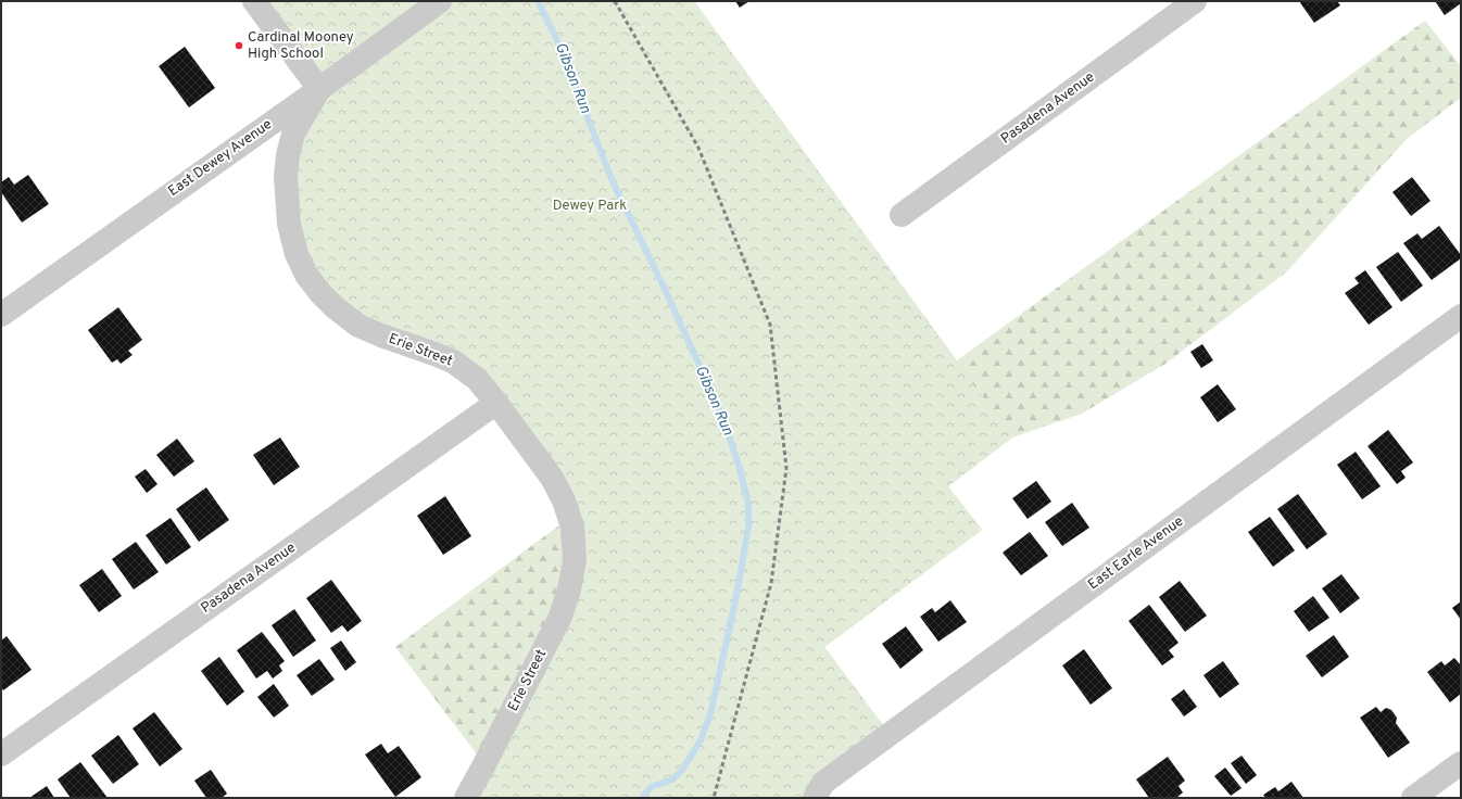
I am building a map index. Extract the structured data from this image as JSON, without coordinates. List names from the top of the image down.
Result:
{
  "streets": {
    "street": [
      "Pasadena Avenue",
      "East Dewey Avenue",
      "Erie Street",
      "East Earle Avenue"
    ]
  },
  "crossings": [
    ["Pasadena Avenue", "Erie Street"],
    ["East Dewey Avenue", "Erie Street"]
  ],
  "water": ["Gibson Run"],
  "parks": ["Dewey Park"],
  "places": ["Cardinal Mooney High School"]
}
